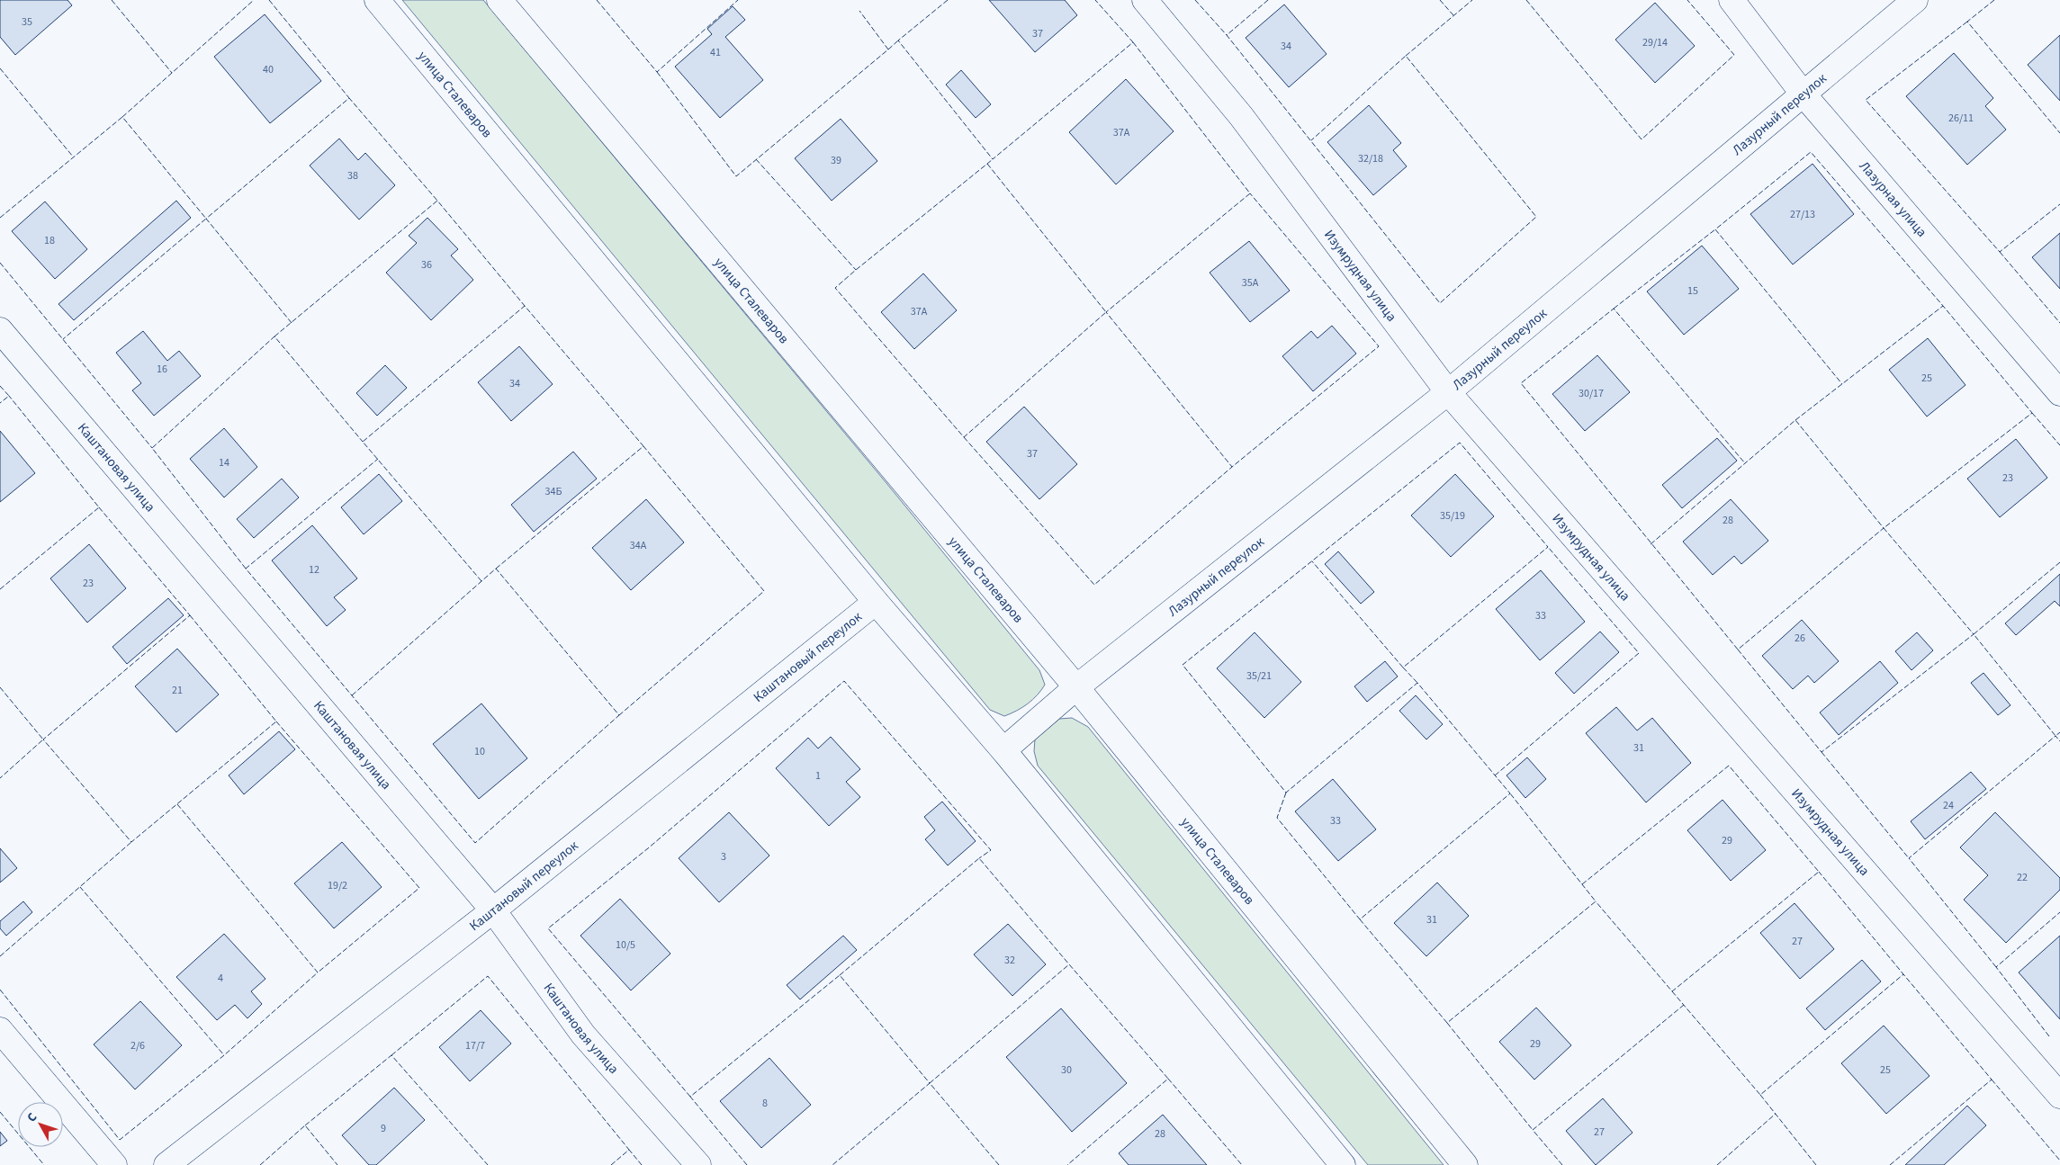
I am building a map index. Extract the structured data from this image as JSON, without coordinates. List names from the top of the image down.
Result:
{
  "streets": {
    "street": [
      "улица Сталеваров",
      "Лазурный переулок",
      "Лазурная улица",
      "Изумрудная улица",
      "Каштановая улица",
      "Каштановый переулок"
    ]
  },
  "crossings": [
    ["улица Сталеваров", "Лазурный переулок"],
    ["улица Сталеваров", "Каштановый переулок"],
    ["Лазурный переулок", "Лазурная улица"],
    ["Лазурный переулок", "Изумрудная улица"],
    ["Каштановая улица", "Каштановый переулок"]
  ],
  "house_numbers": [
    "35",
    "37",
    "29/14",
    "34",
    "41",
    "40",
    "26/11",
    "37А",
    "32/18",
    "39",
    "38",
    "27/13",
    "18",
    "36",
    "35А",
    "15",
    "37А",
    "16",
    "25",
    "34",
    "30/17",
    "37",
    "14",
    "23",
    "34Б",
    "35/19",
    "28",
    "34А",
    "12",
    "23",
    "33",
    "26",
    "35/21",
    "21",
    "31",
    "10",
    "1",
    "24",
    "33",
    "29",
    "3",
    "22",
    "19/2",
    "31",
    "27",
    "10/5",
    "32",
    "4",
    "29",
    "2/6",
    "17/7",
    "30",
    "25",
    "8",
    "9",
    "27",
    "28"
  ],
  "north": "top left"
}
